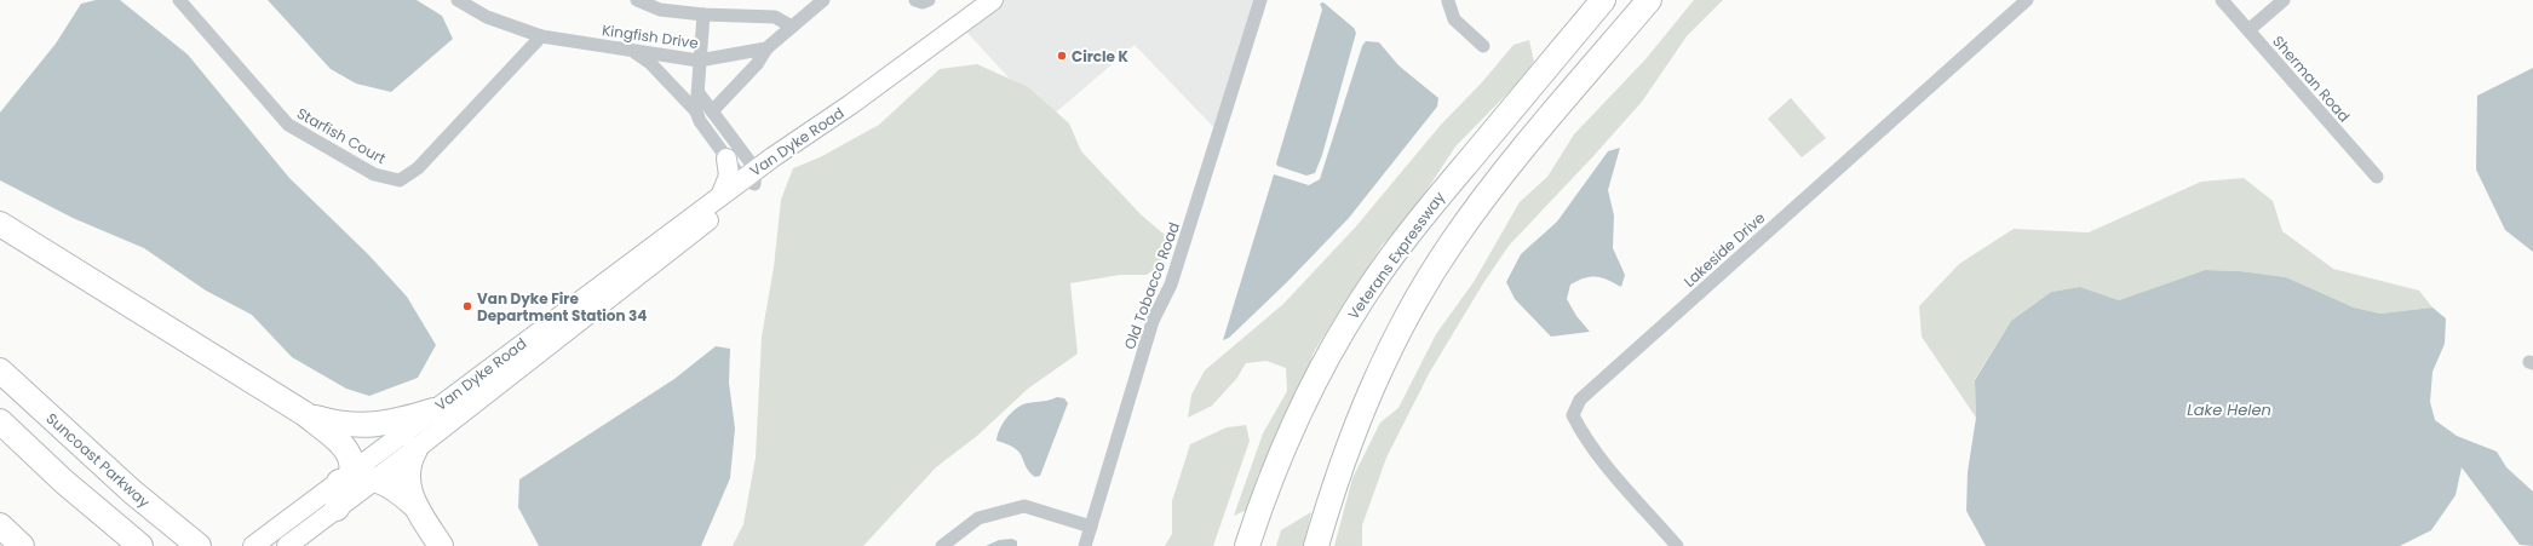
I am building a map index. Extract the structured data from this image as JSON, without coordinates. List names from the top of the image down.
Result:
{
  "streets": {
    "highway": ["Veterans Expressway", "Suncoast Parkway"],
    "main road": ["Van Dyke Road"],
    "street": [
      "Kingfish Drive",
      "Sherman Road",
      "Starfish Court",
      "Lakeside Drive",
      "Old Tobacco Road"
    ]
  },
  "crossings": [
    ["Kingfish Drive", "Starfish Court"]
  ],
  "water": ["Lake Helen"],
  "places": ["Circle K", "Van Dyke Fire Department Station 34"]
}
